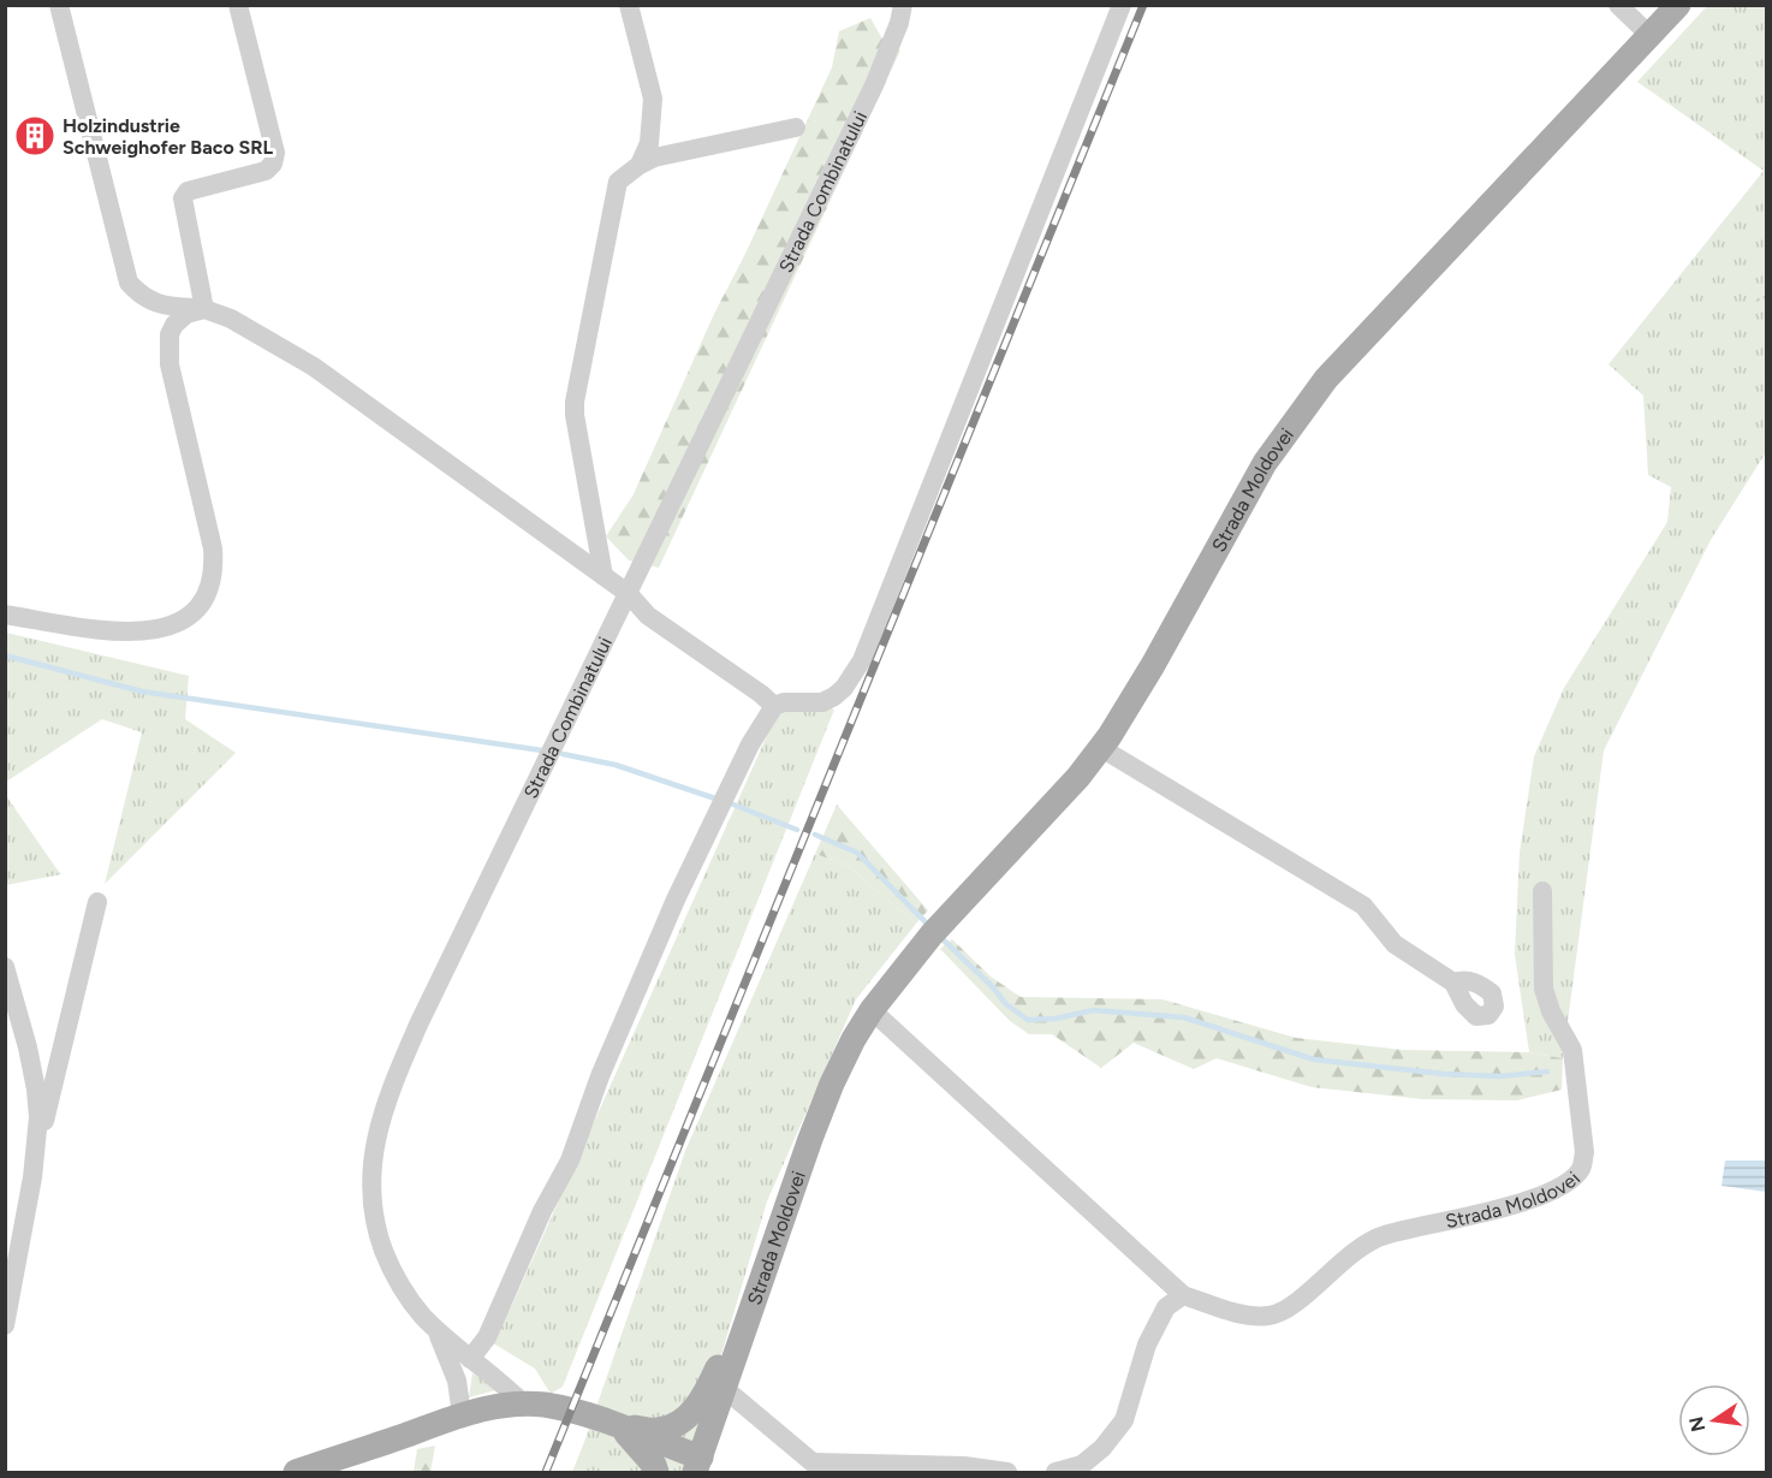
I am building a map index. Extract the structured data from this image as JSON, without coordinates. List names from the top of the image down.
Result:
{
  "streets": {
    "main road": ["Strada Moldovei"],
    "street": ["Strada Combinatului"]
  },
  "places": {
    "building": ["Holzindustrie Schweighofer Baco SRL"]
  },
  "north": "left"
}
